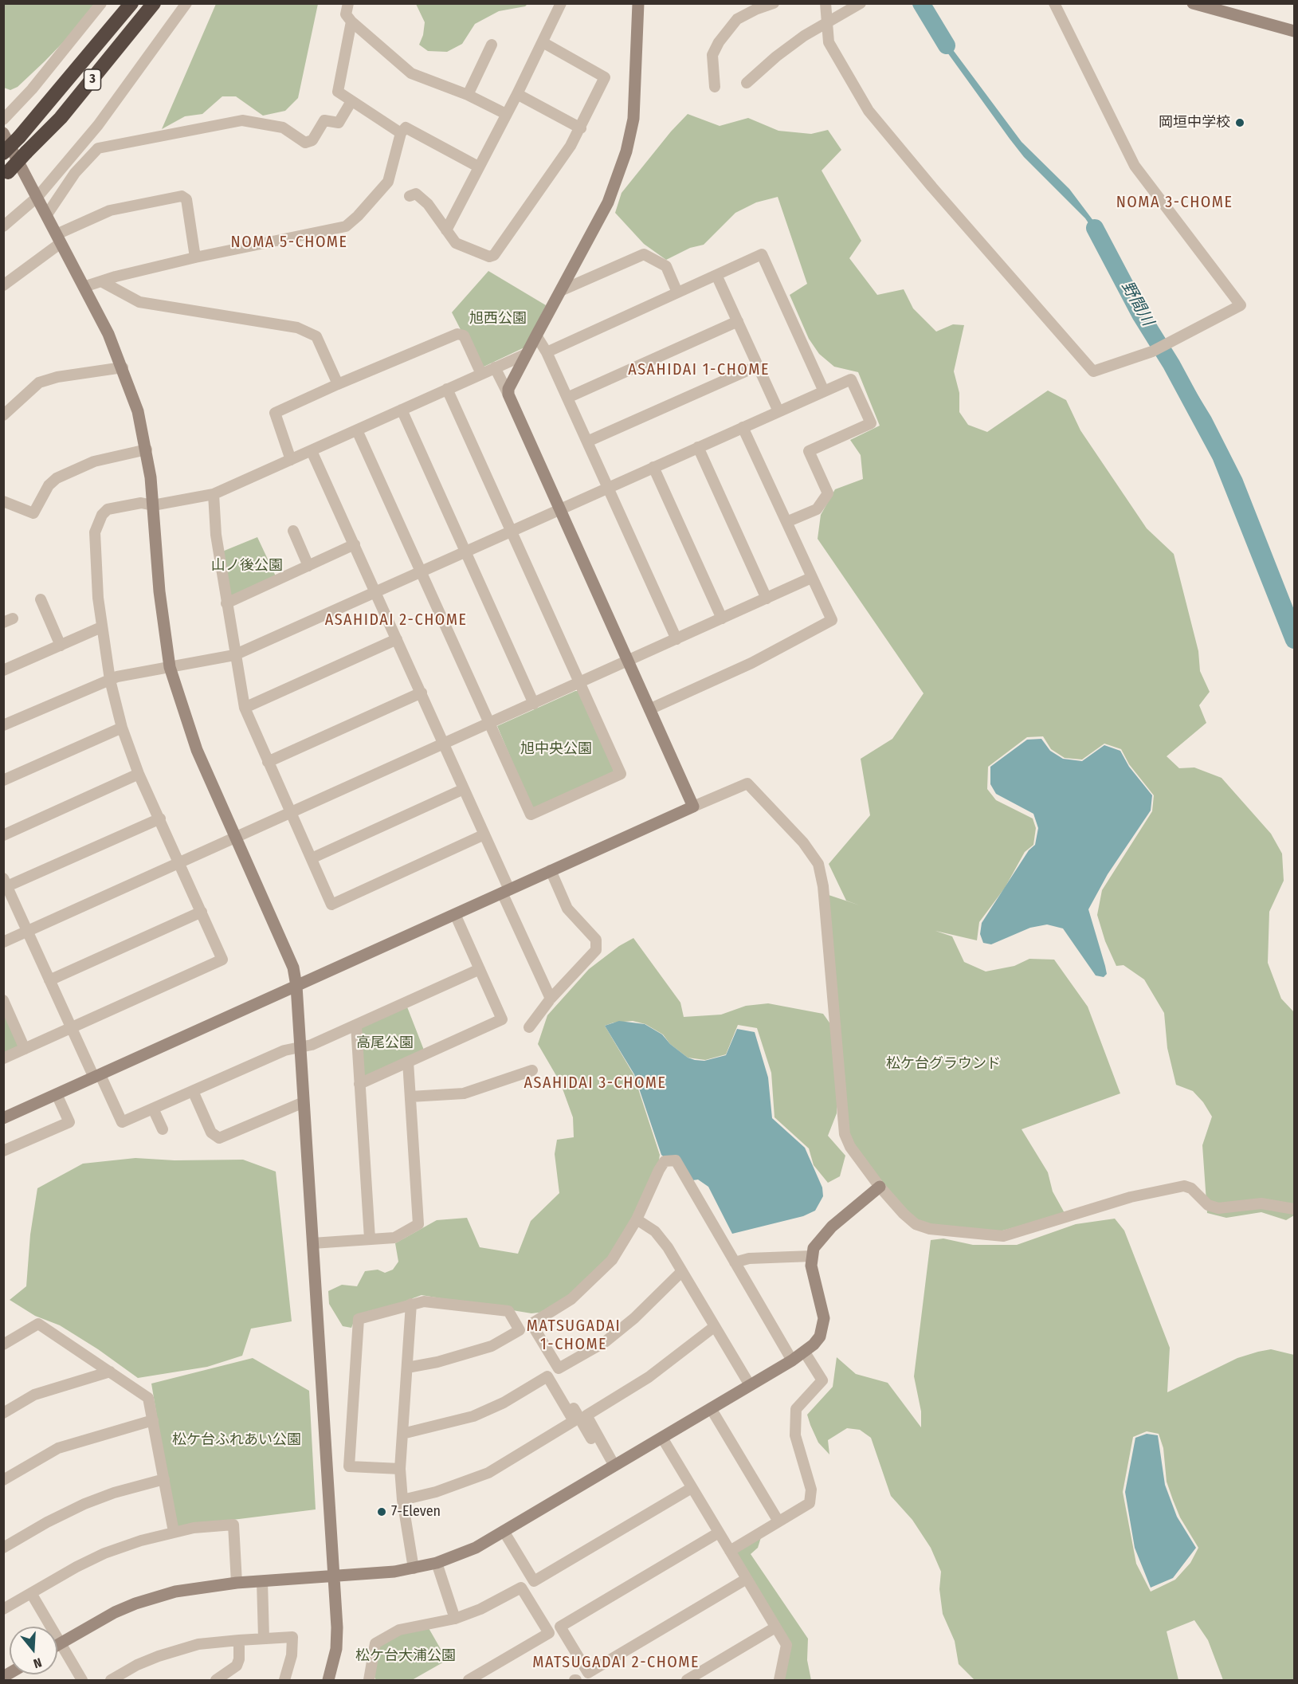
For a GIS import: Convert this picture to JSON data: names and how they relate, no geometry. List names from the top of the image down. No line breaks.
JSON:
{"streets":{"highway":["3"]},"districts":["NOMA 3-CHOME","NOMA 5-CHOME","ASAHIDAI 1-CHOME","ASAHIDAI 2-CHOME","ASAHIDAI 3-CHOME","MATSUGADAI 1-CHOME","MATSUGADAI 2-CHOME"],"water":["野間川"],"parks":["旭西公園","山ノ後公園","旭中央公園","高尾公園","松ケ台グラウンド","松ケ台ふれあい公園","松ケ台大浦公園"],"places":["岡垣中学校","7-Eleven"],"north":"bottom"}
